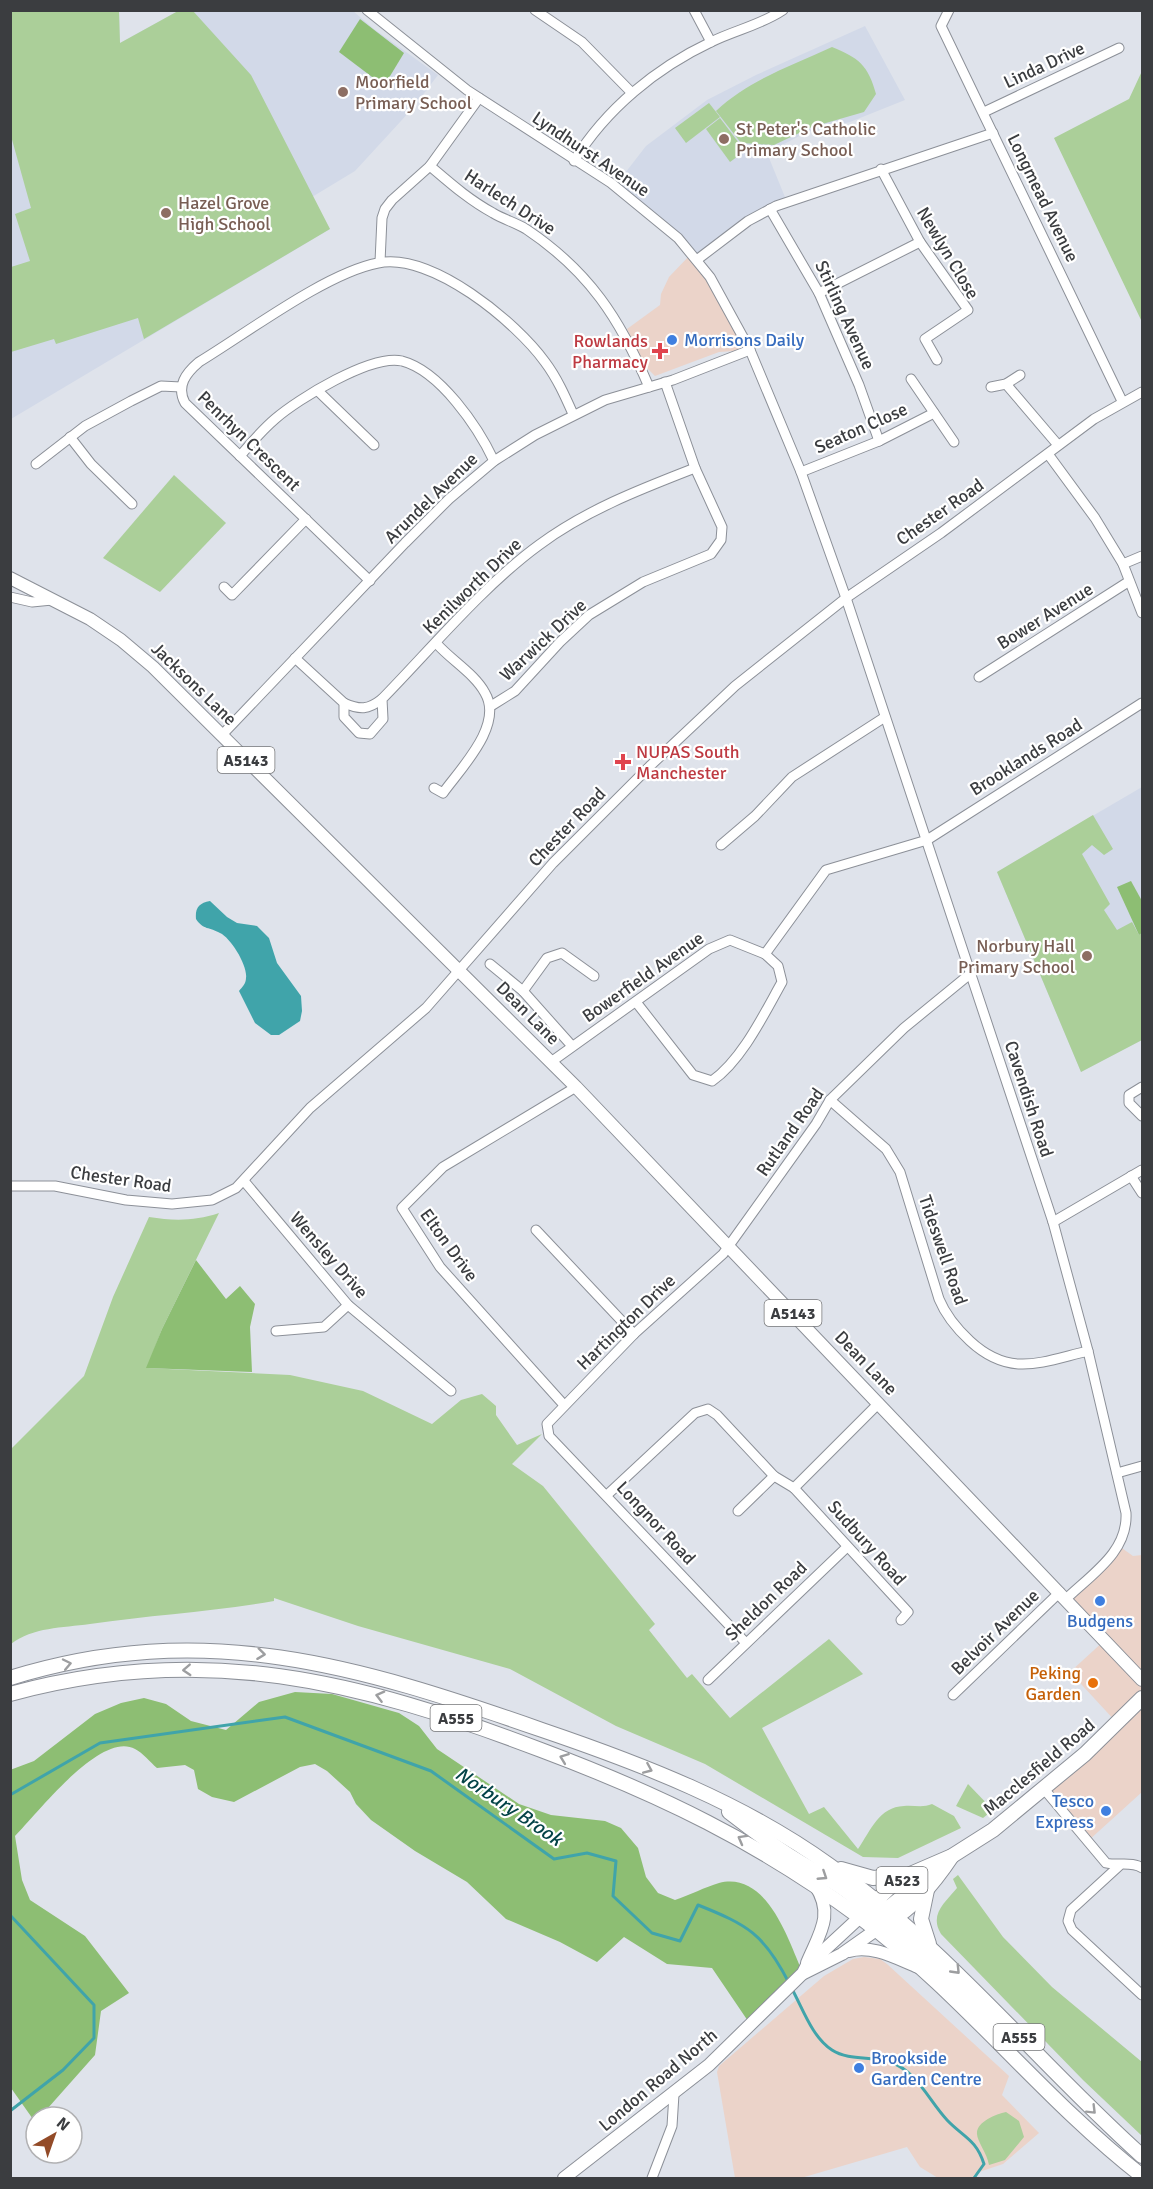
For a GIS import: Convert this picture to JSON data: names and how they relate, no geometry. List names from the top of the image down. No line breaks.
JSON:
{"streets":{"highway":["A555","Macclesfield Road","A523"],"main road":["Jacksons Lane","A5143","Dean Lane","London Road North"],"street":["Linda Drive","Lyndhurst Avenue","Longmead Avenue","Harlech Drive","Newlyn Close","Stirling Avenue","Seaton Close","Penrhyn Crescent","Arundel Avenue","Chester Road","Kenilworth Drive","Bower Avenue","Warwick Drive","Brooklands Road","Bowerfield Avenue","Cavendish Road","Rutland Road","Elton Drive","Tideswell Road","Wensley Drive","Hartington Drive","Longnor Road","Sudbury Road","Sheldon Road","Belvoir Avenue"]},"crossings":[["Linda Drive","Longmead Avenue"],["Lyndhurst Avenue","Seaton Close"],["Lyndhurst Avenue","Arundel Avenue"],["Lyndhurst Avenue","Chester Road"],["Lyndhurst Avenue","Cavendish Road"],["Longmead Avenue","Chester Road"],["Harlech Drive","Arundel Avenue"],["Stirling Avenue","Seaton Close"],["Penrhyn Crescent","Arundel Avenue"],["Arundel Avenue","Warwick Drive"],["Arundel Avenue","Jacksons Lane"],["Chester Road","Jacksons Lane"],["Chester Road","Dean Lane"],["Chester Road","Cavendish Road"],["Chester Road","Wensley Drive"],["Kenilworth Drive","Warwick Drive"],["Jacksons Lane","Dean Lane"],["Brooklands Road","Cavendish Road"],["Bowerfield Avenue","Dean Lane"],["Dean Lane","Cavendish Road"],["Dean Lane","Rutland Road"],["Dean Lane","Elton Drive"],["Dean Lane","Hartington Drive"],["Dean Lane","Belvoir Avenue"],["Cavendish Road","Rutland Road"],["Cavendish Road","Tideswell Road"],["Cavendish Road","Belvoir Avenue"],["Rutland Road","Tideswell Road"],["Rutland Road","Hartington Drive"],["Elton Drive","Hartington Drive"],["Hartington Drive","Longnor Road"],["Longnor Road","Sudbury Road"],["Longnor Road","Sheldon Road"],["Sudbury Road","Sheldon Road"],["A555","Macclesfield Road"],["Macclesfield Road","London Road North"]],"water":["Norbury Brook"],"places":{"other":["Moorfield Primary School","St Peter's Catholic Primary School","Hazel Grove High School","Morrisons Daily","Norbury Hall Primary School","Budgens","Peking Garden","Tesco Express","Brookside Garden Centre"],"health":["Rowlands Pharmacy","NUPAS South Manchester"]},"north":"top right"}
